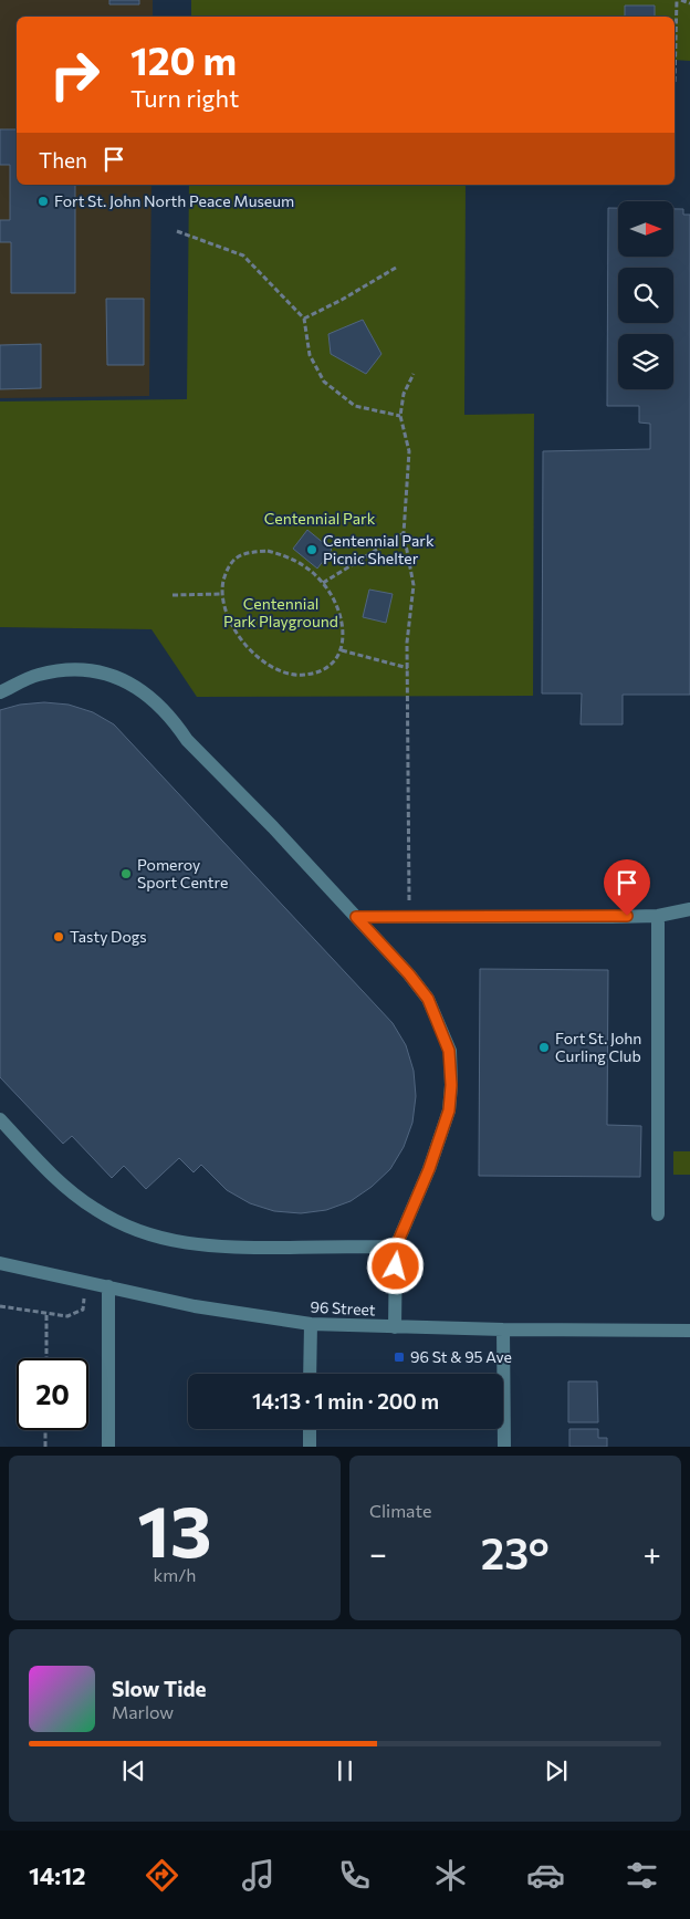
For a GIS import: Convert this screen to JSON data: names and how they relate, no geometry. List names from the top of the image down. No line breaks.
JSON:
{"streets":{"street":["96 Street"]},"parks":["Centennial Park","Centennial Park Playground"],"places":{"other":["Fort St. John North Peace Museum","Centennial Park Picnic Shelter","Pomeroy Sport Centre","Tasty Dogs","Fort St. John Curling Club"],"transit":["96 St & 95 Ave"]},"north":"right","page":{"turn":["120 m","Turn right"],"then":"Then","limit":"20","trip":"14:13 · 1 min · 200 m","tile":[["13","km/h"],"Climate"],"heat":["−","23°","+"],"song":["Slow Tide","Marlow"],"tabs":"14:12"}}
